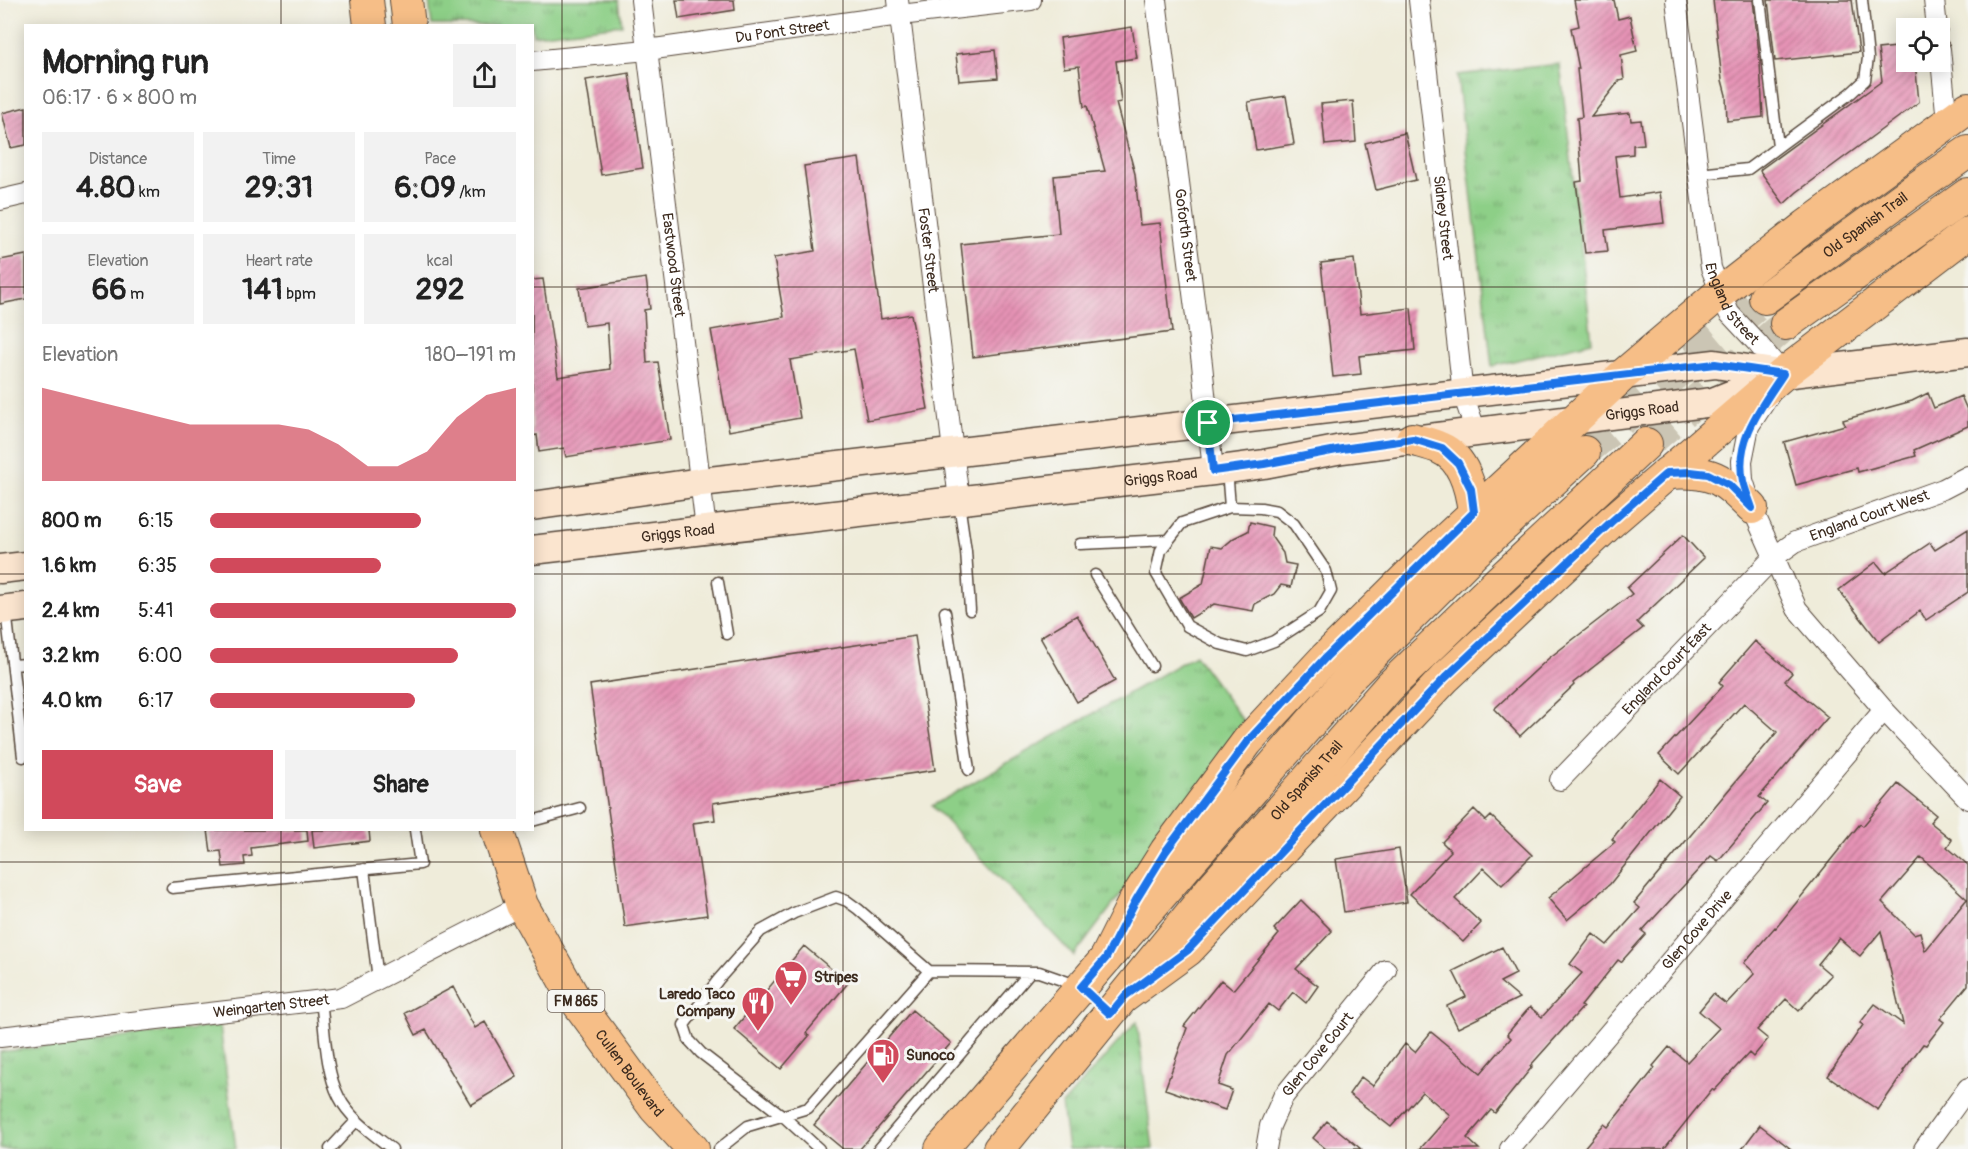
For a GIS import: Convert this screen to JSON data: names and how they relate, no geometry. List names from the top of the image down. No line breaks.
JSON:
{"streets":{"main road":["Old Spanish Trail","Griggs Road","FM 865","Cullen Boulevard"],"street":["Du Pont Street","Sidney Street","Goforth Street","Foster Street","Eastwood Street","England Street","England Court West","England Court East","Glen Cove Drive","Weingarten Street","Glen Cove Court"]},"crossings":[["Du Pont Street","Foster Street"],["Du Pont Street","Eastwood Street"],["Sidney Street","Griggs Road"],["Goforth Street","Griggs Road"],["Foster Street","Griggs Road"],["Eastwood Street","Griggs Road"],["England Street","Griggs Road"],["England Court West","England Court East"],["Weingarten Street","Cullen Boulevard"]],"places":{"supermarket":["Stripes"],"restaurant":["Laredo Taco Company"],"fuel station":["Sunoco"]},"page":{"heading":["Morning run","06:17 · 6 × 800 m"],"stats":[["Distance","4.80 km"],["Time","29:31"],["Pace","6:09 /km"],["Elevation","66 m"],["Heart rate","141 bpm"],["kcal","292"]],"chart":["Elevation","180–191 m"],"list":[{"name":"800 m","note":"6:15"},{"name":"1.6 km","note":"6:35"},{"name":"2.4 km","note":"5:41"},{"name":"3.2 km","note":"6:00"},{"name":"4.0 km","note":"6:17"}],"buttons":["Save","Share"]}}
